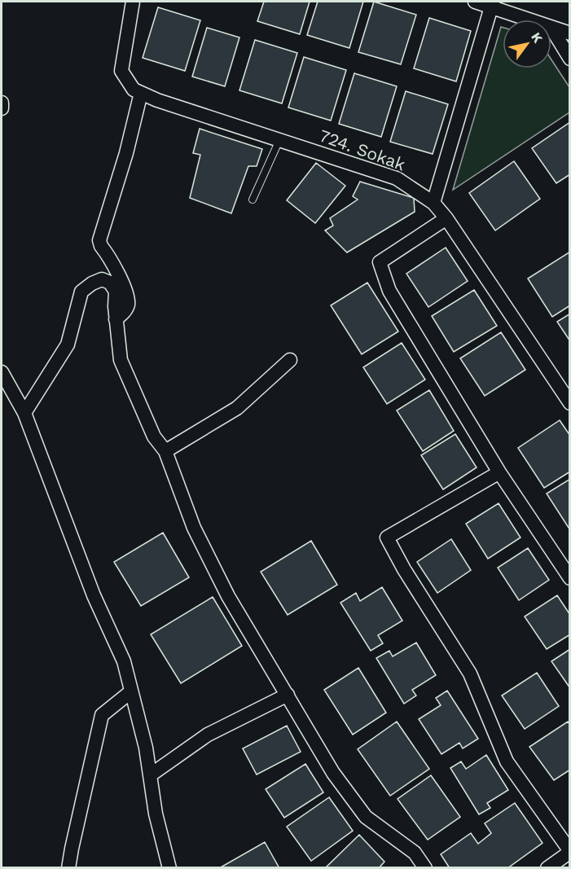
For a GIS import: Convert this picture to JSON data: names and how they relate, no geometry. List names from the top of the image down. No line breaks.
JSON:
{"streets":{"street":["724. Sokak"]},"north":"top right"}
